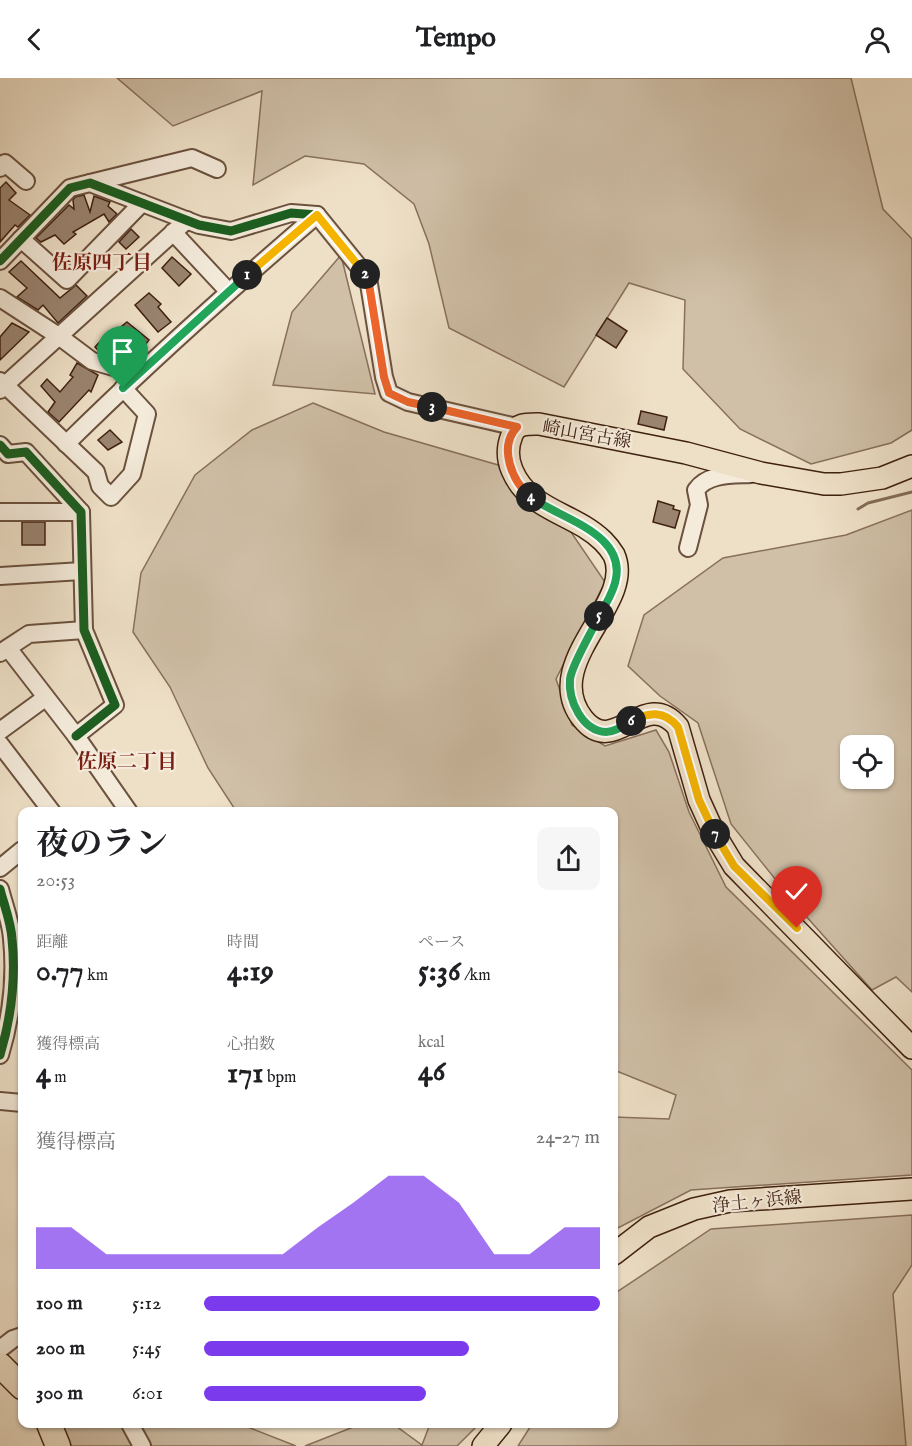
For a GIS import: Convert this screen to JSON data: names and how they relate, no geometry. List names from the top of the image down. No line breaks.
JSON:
{"streets":{"main road":["崎山宮古線","浄土ヶ浜線"]},"districts":["佐原四丁目","佐原二丁目"],"page":{"header":"Tempo","pins":["2","1","3","4","5","6","7"],"heading":["夜のラン","20:53"],"stats":[["距離","0.77 km"],["時間","4:19"],["ペース","5:36 /km"],["獲得標高","4 m"],["心拍数","171 bpm"],["kcal","46"]],"chart":["獲得標高","24–27 m"],"list":[{"name":"100 m","note":"5:12"},{"name":"200 m","note":"5:45"},{"name":"300 m","note":"6:01"}]}}
